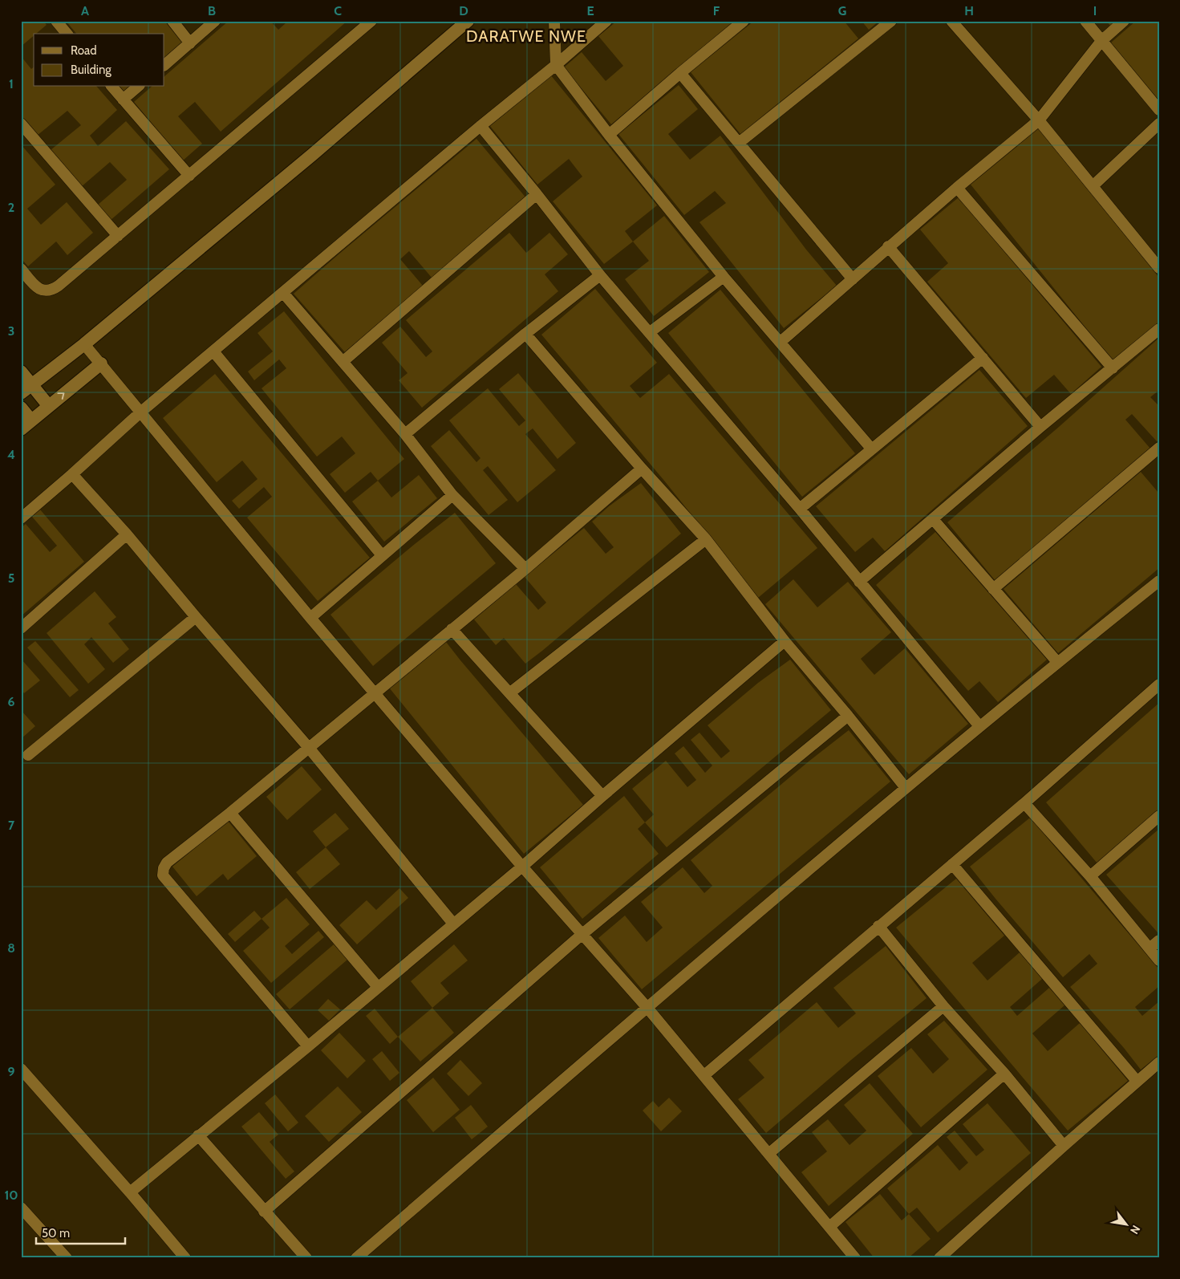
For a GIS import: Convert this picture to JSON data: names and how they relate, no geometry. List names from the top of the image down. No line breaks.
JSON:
{"districts":["DARATWE NWE"],"legend":["Road","Building"],"scale_bar":"50 m","north":"bottom right","grid":{"columns":["A","B","C","D","E","F","G","H","I"],"rows":["1","2","3","4","5","6","7","8","9","10"]}}
